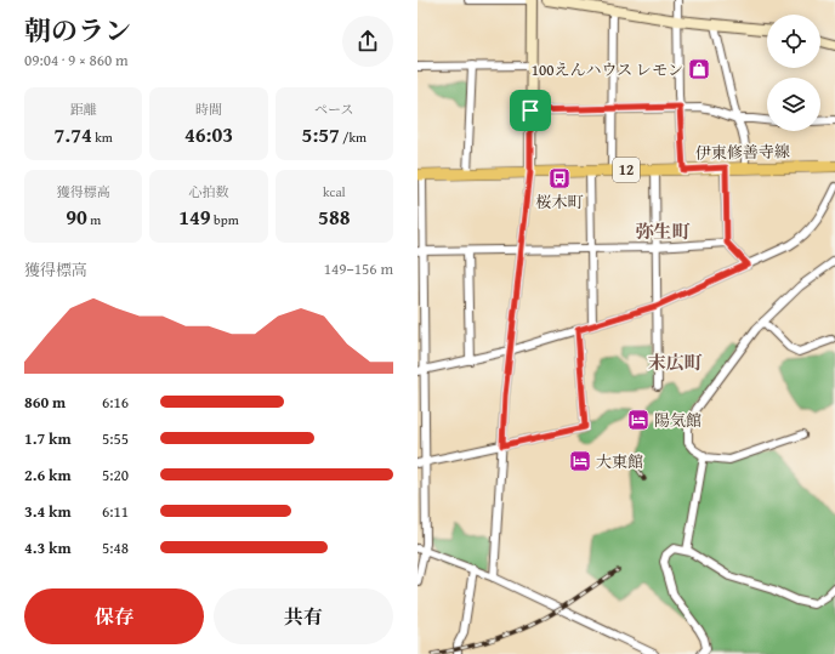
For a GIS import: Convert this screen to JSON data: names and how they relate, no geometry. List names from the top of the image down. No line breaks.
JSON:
{"streets":{"main road":["伊東修善寺線","12"]},"districts":["弥生町","末広町"],"places":{"shop":["100えんハウス レモン"],"bus stop":["桜木町"],"hotel":["陽気館","大東館"]},"page":{"heading":["朝のラン","09:04 · 9 × 860 m"],"stats":[["距離","7.74 km"],["時間","46:03"],["ペース","5:57 /km"],["獲得標高","90 m"],["心拍数","149 bpm"],["kcal","588"]],"chart":["獲得標高","149–156 m"],"list":[{"name":"860 m","note":"6:16"},{"name":"1.7 km","note":"5:55"},{"name":"2.6 km","note":"5:20"},{"name":"3.4 km","note":"6:11"},{"name":"4.3 km","note":"5:48"}],"buttons":["保存","共有"]}}
